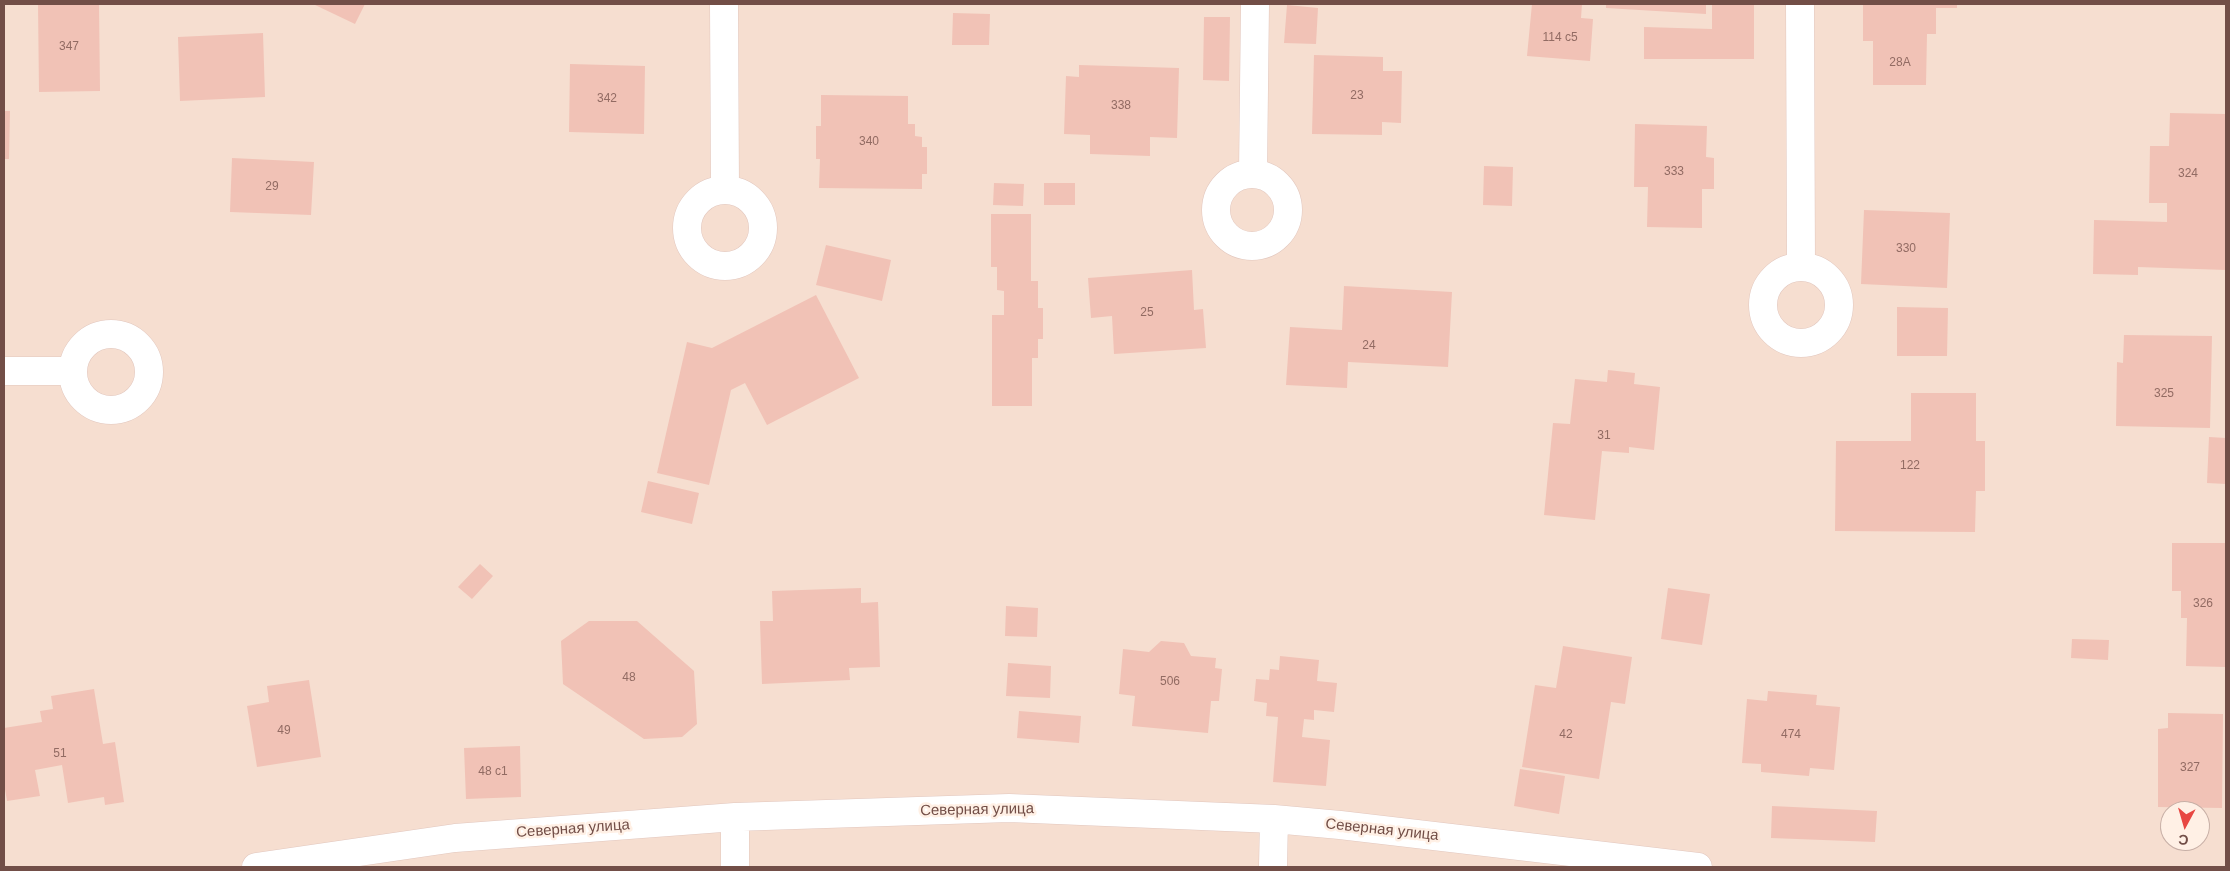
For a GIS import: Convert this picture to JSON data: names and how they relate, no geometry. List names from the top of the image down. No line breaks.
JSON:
{"streets":{"street":["Северная улица"]},"house_numbers":["114 с5","347","28А","23","342","338","340","333","324","29","330","25","24","325","31","122","326","48","506","49","42","474","51","327","48 с1"],"north":"bottom"}
